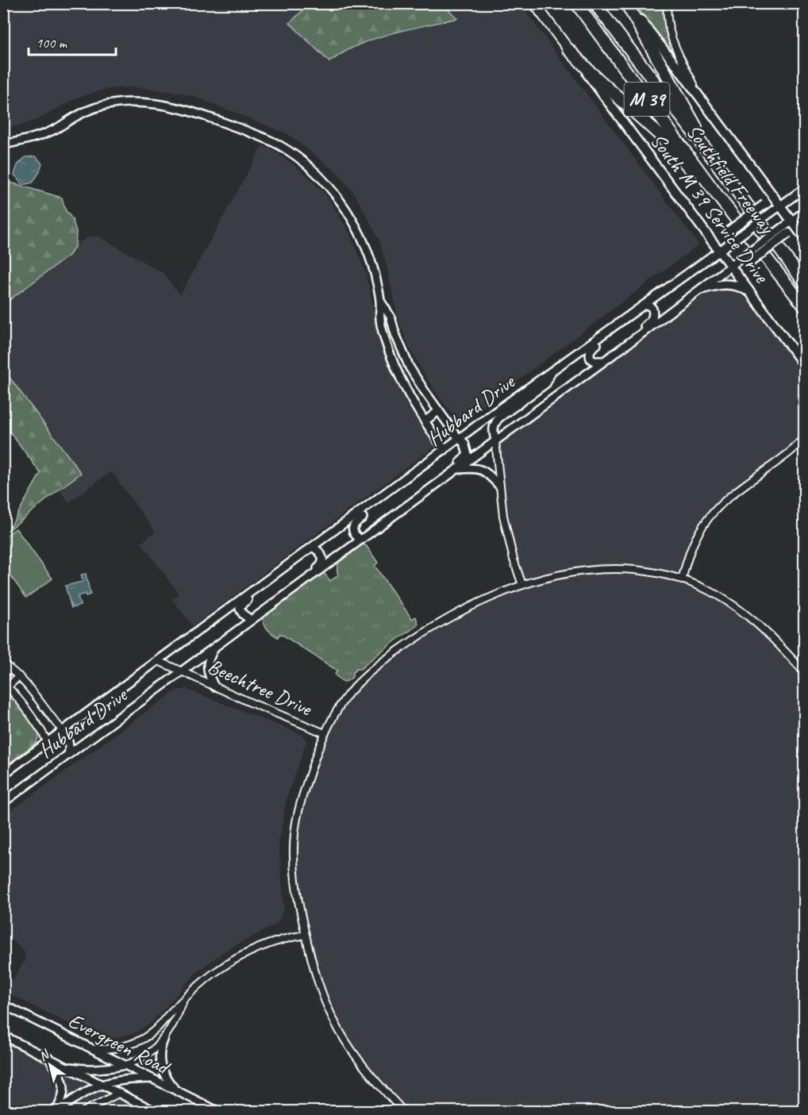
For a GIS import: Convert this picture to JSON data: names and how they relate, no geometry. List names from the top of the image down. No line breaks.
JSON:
{"streets":{"highway":["M 39","Southfield Freeway"],"main road":["South M 39 Service Drive"],"street":["Hubbard Drive","Beechtree Drive","Evergreen Road"]},"crossings":[["South M 39 Service Drive","Hubbard Drive"],["Hubbard Drive","Beechtree Drive"]],"scale_bar":"100 m","north":"top left"}
